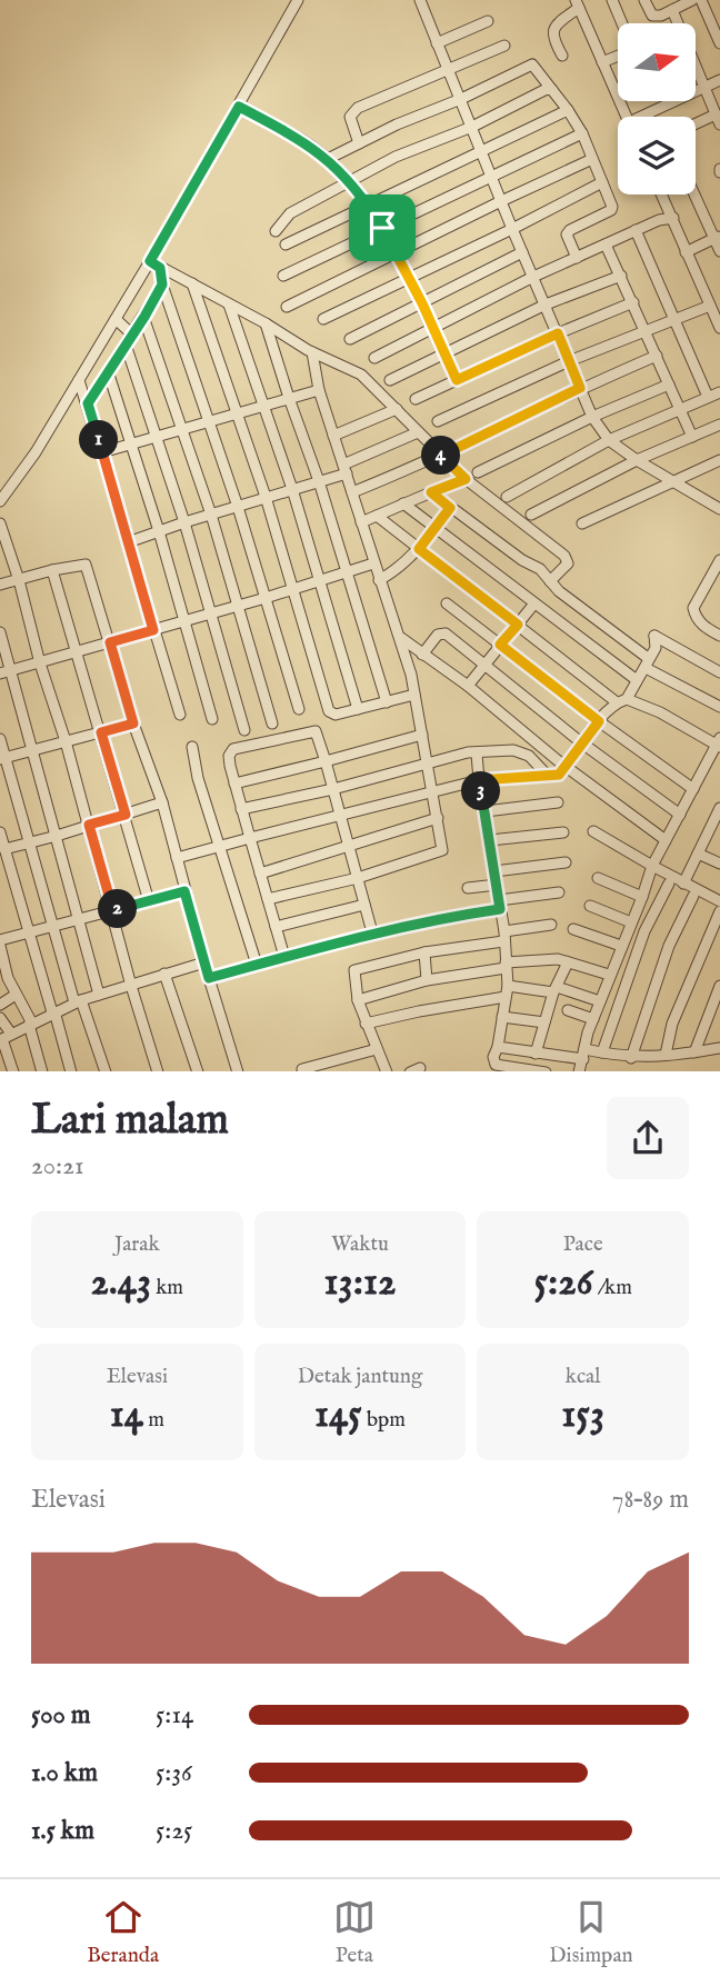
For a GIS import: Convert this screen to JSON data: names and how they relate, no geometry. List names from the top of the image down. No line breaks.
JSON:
{"north":"right","page":{"pins":["1","4","3","2"],"heading":["Lari malam","20:21"],"stats":[["Jarak","2.43 km"],["Waktu","13:12"],["Pace","5:26 /km"],["Elevasi","14 m"],["Detak jantung","145 bpm"],["kcal","153"]],"chart":["Elevasi","78–89 m"],"list":[{"name":"500 m","note":"5:14"},{"name":"1.0 km","note":"5:36"},{"name":"1.5 km","note":"5:25"}],"tabs":["Beranda","Peta","Disimpan"]}}
